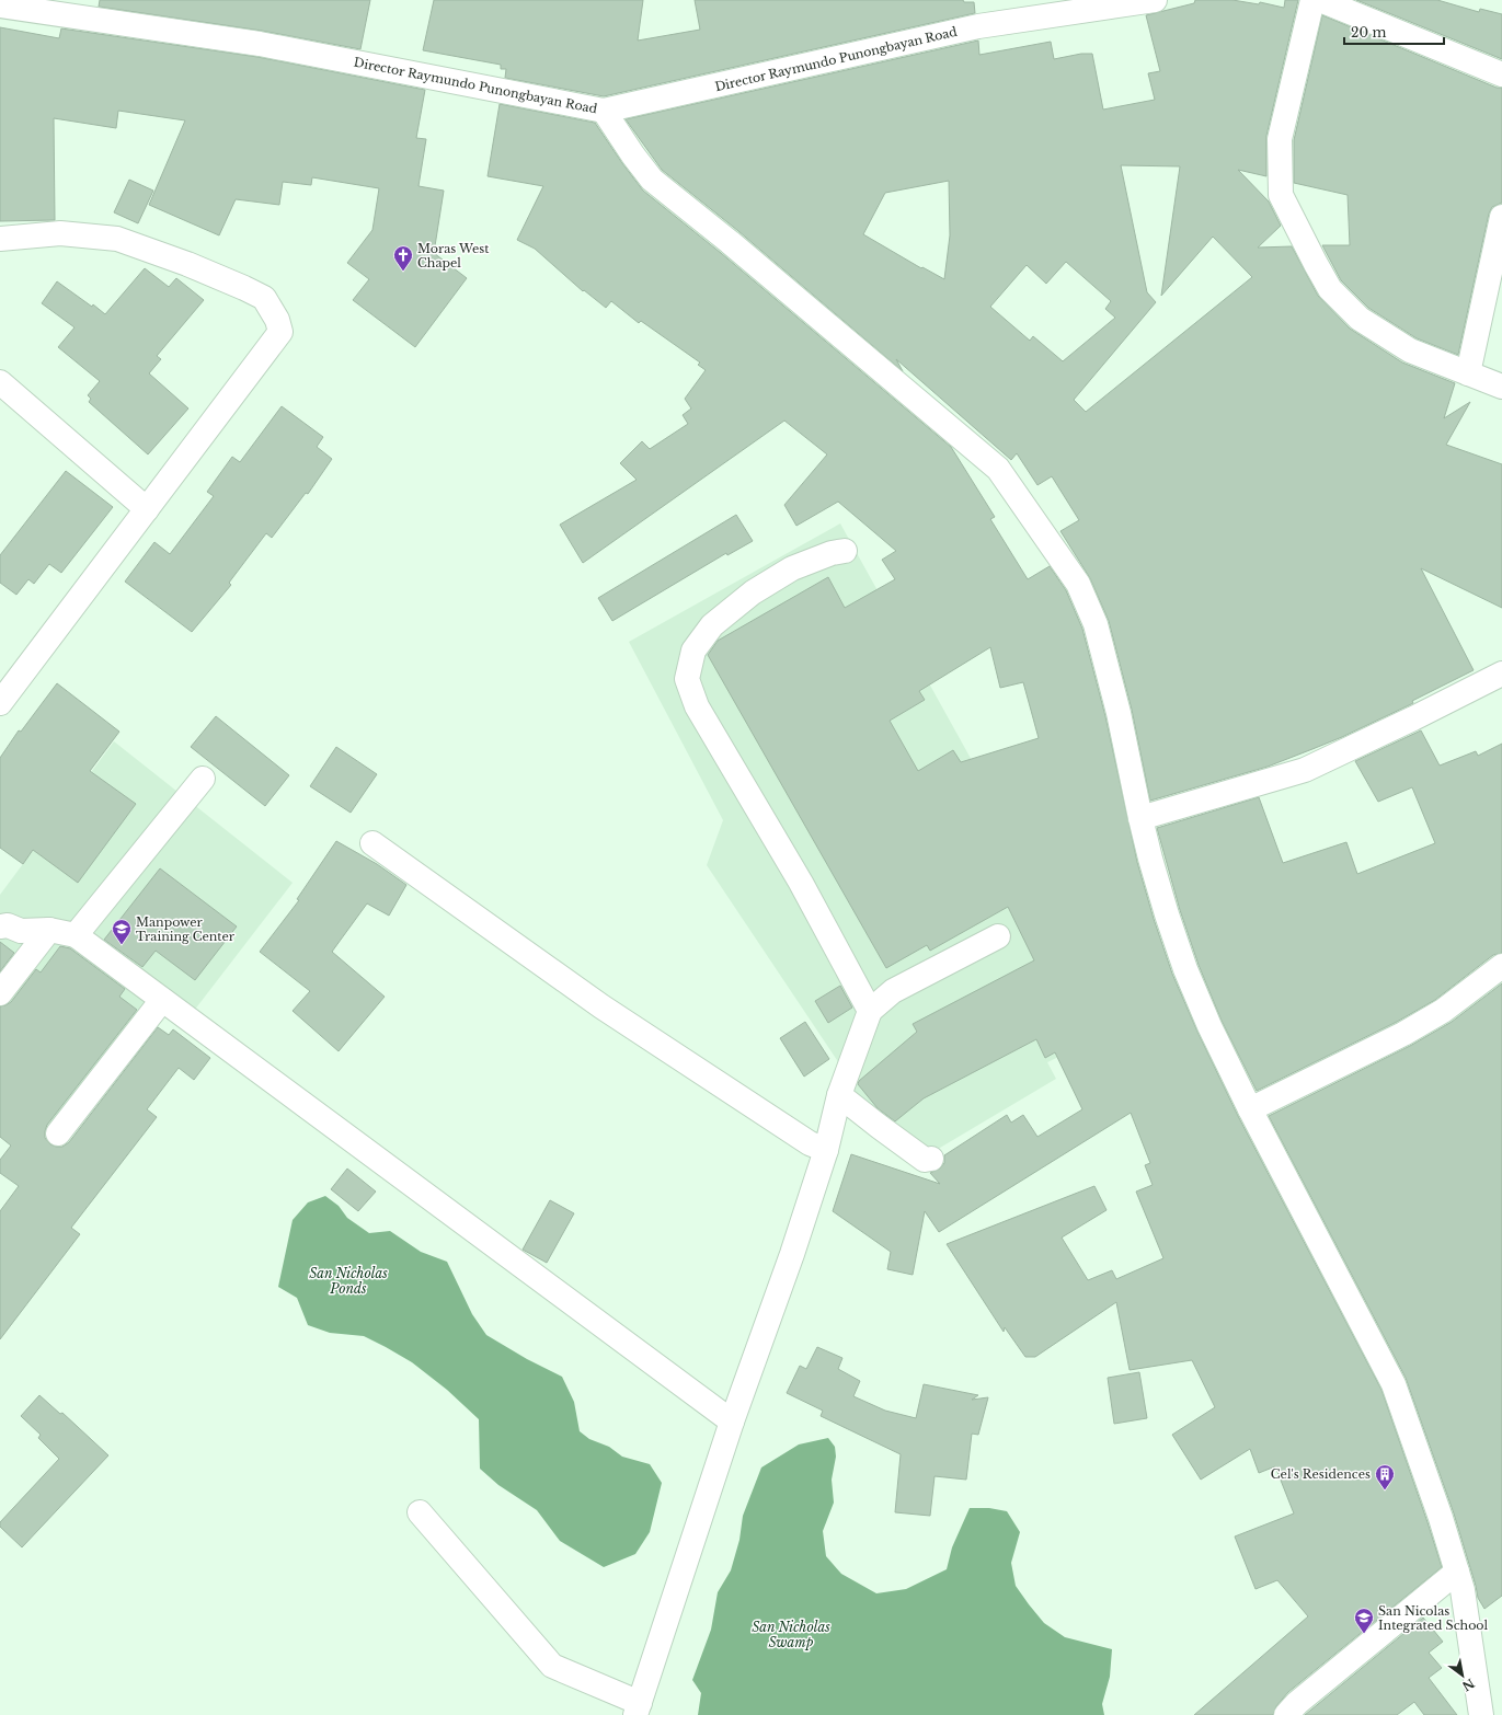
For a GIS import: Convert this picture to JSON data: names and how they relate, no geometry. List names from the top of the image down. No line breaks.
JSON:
{"streets":{"street":["Director Raymundo Punongbayan Road"]},"water":["San Nicholas Ponds","San Nicholas Swamp"],"places":{"church":["Moras West Chapel"],"school or university":["Manpower Training Center","San Nicolas Integrated School"],"building":["Cel's Residences"]},"scale_bar":"20 m","north":"bottom right"}
